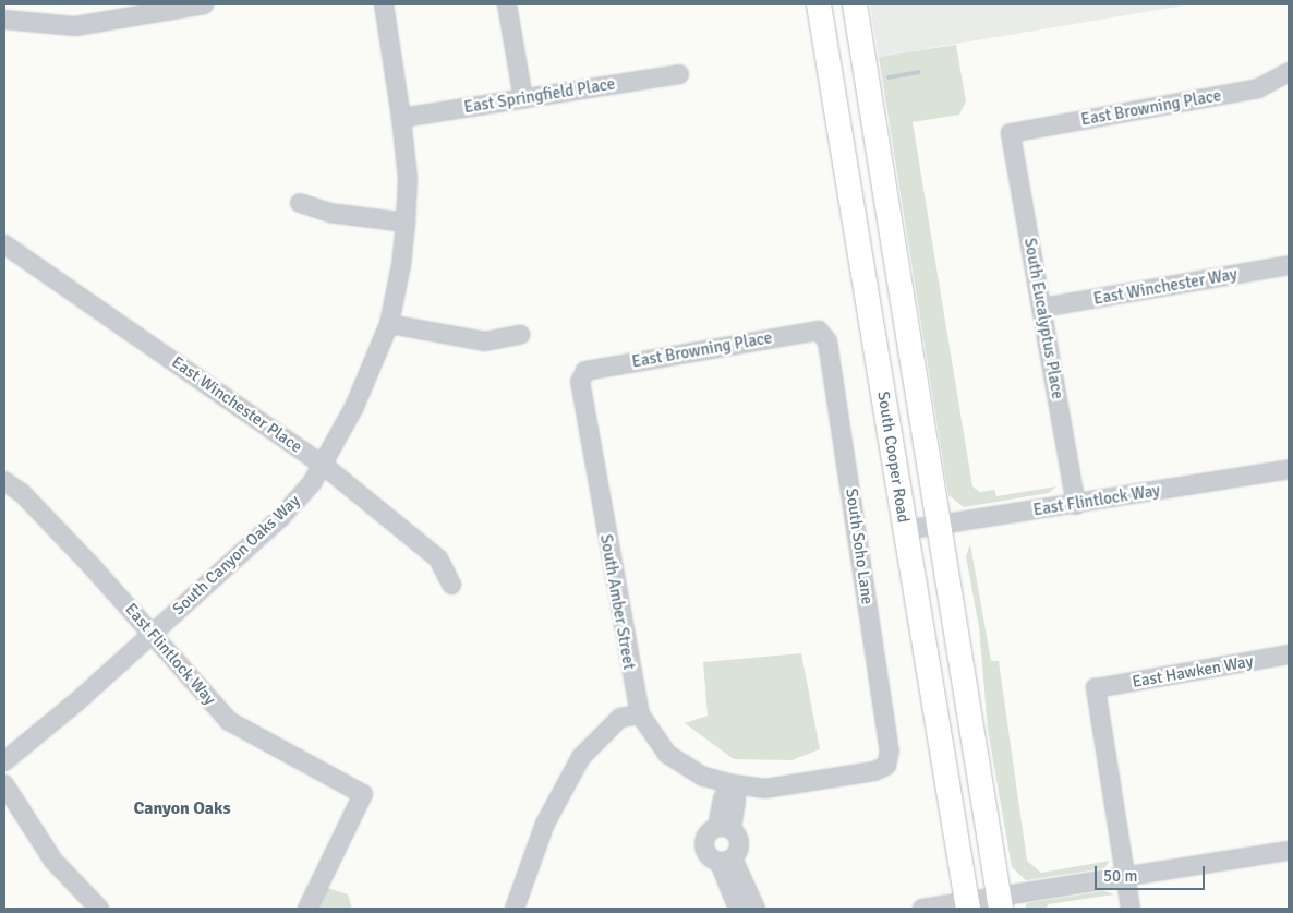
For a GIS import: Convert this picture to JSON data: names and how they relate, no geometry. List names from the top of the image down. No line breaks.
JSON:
{"streets":{"main road":["South Cooper Road"],"street":["East Springfield Place","East Browning Place","East Winchester Way","South Eucalyptus Place","East Winchester Place","East Flintlock Way","South Soho Lane","South Canyon Oaks Way","South Amber Street","East Hawken Way"]},"crossings":[["East Springfield Place","South Canyon Oaks Way"],["East Browning Place","South Eucalyptus Place"],["East Browning Place","South Soho Lane"],["East Browning Place","South Amber Street"],["East Winchester Way","South Eucalyptus Place"],["South Eucalyptus Place","East Flintlock Way"],["East Winchester Place","South Canyon Oaks Way"],["South Cooper Road","East Flintlock Way"],["East Flintlock Way","South Canyon Oaks Way"],["South Soho Lane","South Amber Street"]],"districts":["Canyon Oaks"],"scale_bar":"50 m"}
